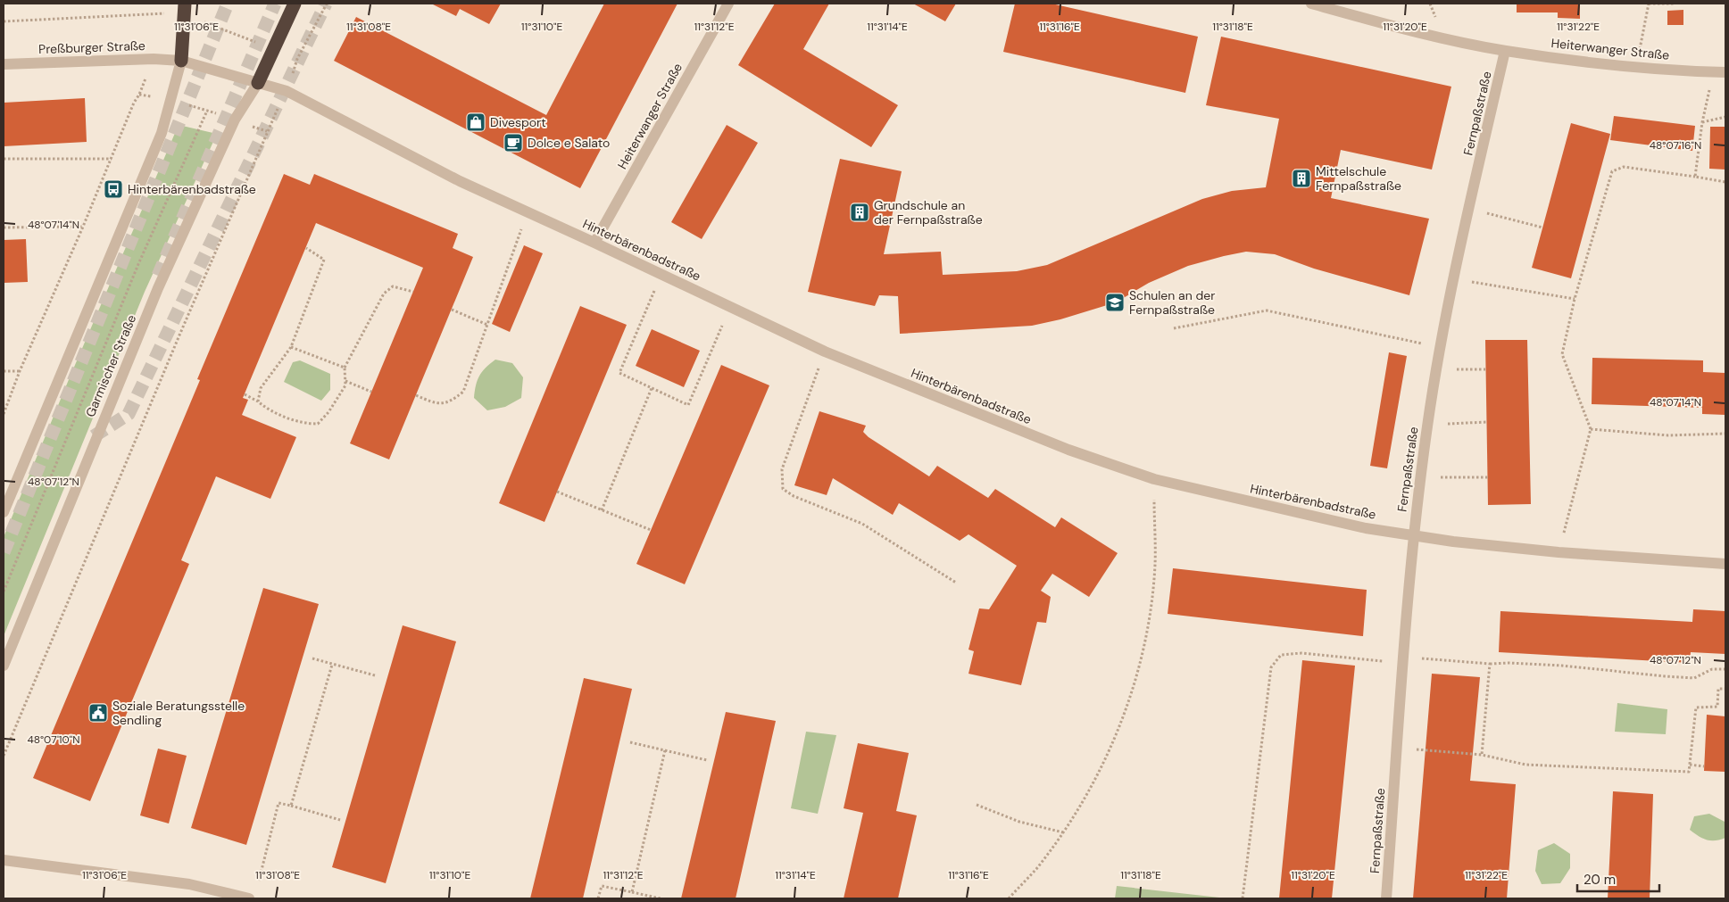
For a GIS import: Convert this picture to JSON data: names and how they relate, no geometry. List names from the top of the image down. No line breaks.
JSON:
{"streets":{"street":["Preßburger Straße","Heiterwanger Straße","Fernpaßstraße","Hinterbärenbadstraße","Garmischer Straße"]},"crossings":[["Preßburger Straße","Hinterbärenbadstraße"],["Preßburger Straße","Garmischer Straße"],["Heiterwanger Straße","Fernpaßstraße"],["Heiterwanger Straße","Hinterbärenbadstraße"],["Fernpaßstraße","Hinterbärenbadstraße"],["Hinterbärenbadstraße","Garmischer Straße"]],"places":{"shop":["Divesport"],"cafe":["Dolce e Salato"],"building":["Mittelschule Fernpaßstraße","Grundschule an der Fernpaßstraße"],"bus stop":["Hinterbärenbadstraße"],"school or university":["Schulen an der Fernpaßstraße"],"public building":["Soziale Beratungsstelle Sendling"]},"scale_bar":"20 m","coordinates":["11°31'06\"E","11°31'08\"E","11°31'10\"E","11°31'12\"E","11°31'14\"E","11°31'16\"E","11°31'18\"E","11°31'20\"E","11°31'22\"E","48°07'16\"N","48°07'14\"N","48°07'12\"N","48°07'10\"N"]}
